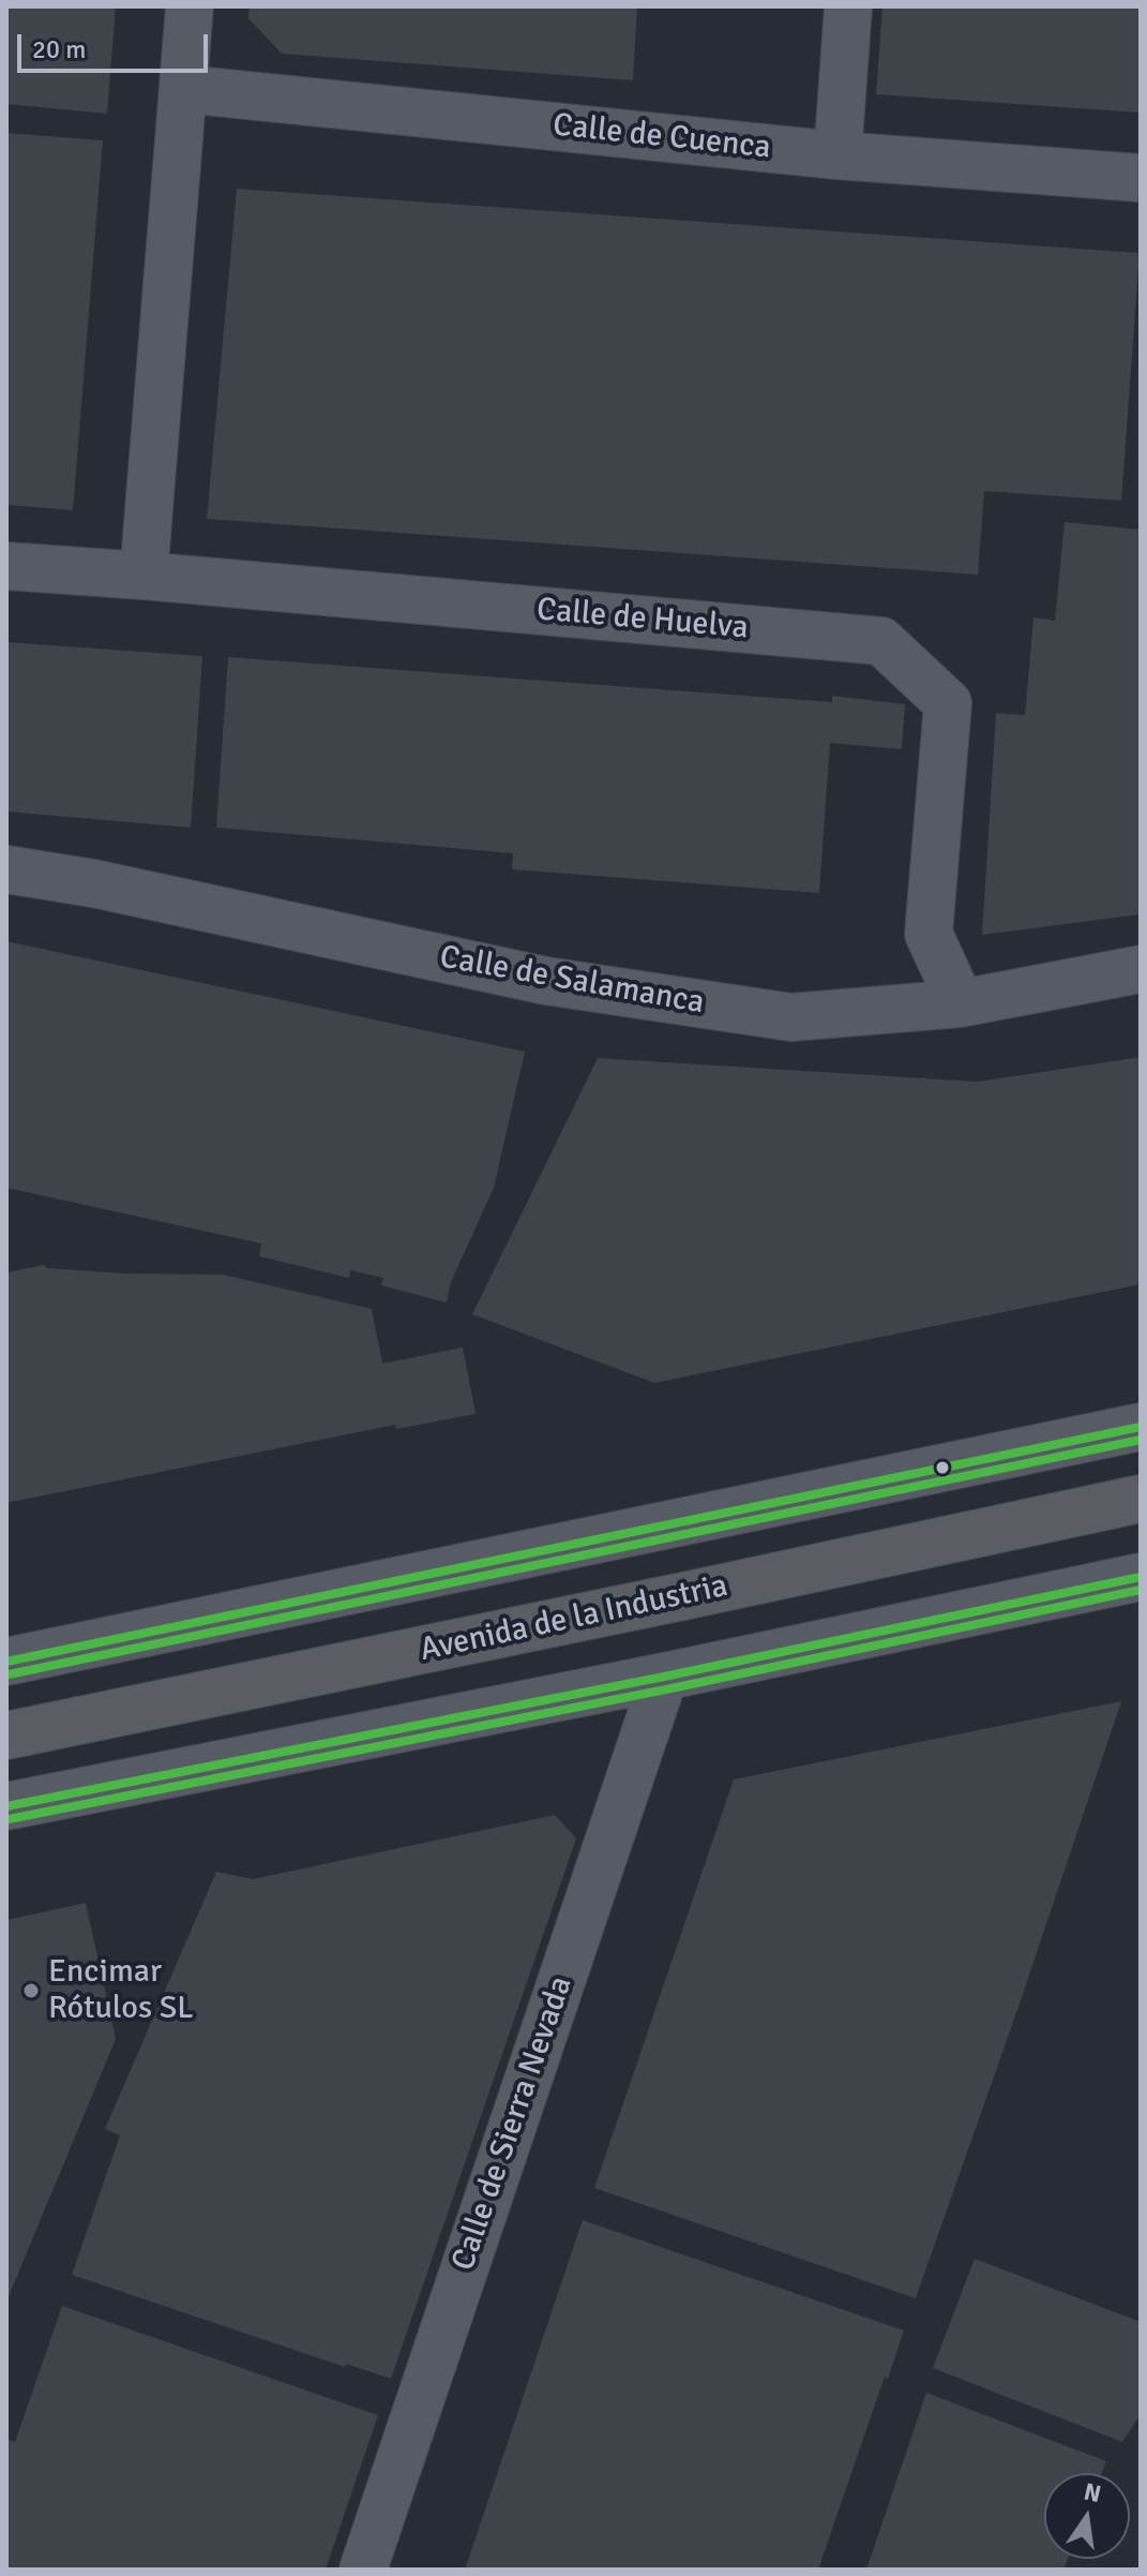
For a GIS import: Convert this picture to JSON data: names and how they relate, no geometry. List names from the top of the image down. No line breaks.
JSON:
{"streets":{"main road":["Avenida de la Industria"],"street":["Calle de Cuenca","Calle de Huelva","Calle de Salamanca","Calle de Sierra Nevada"]},"crossings":[["Calle de Huelva","Calle de Salamanca"]],"places":["Encimar Rótulos SL"],"scale_bar":"20 m","north":"top"}
